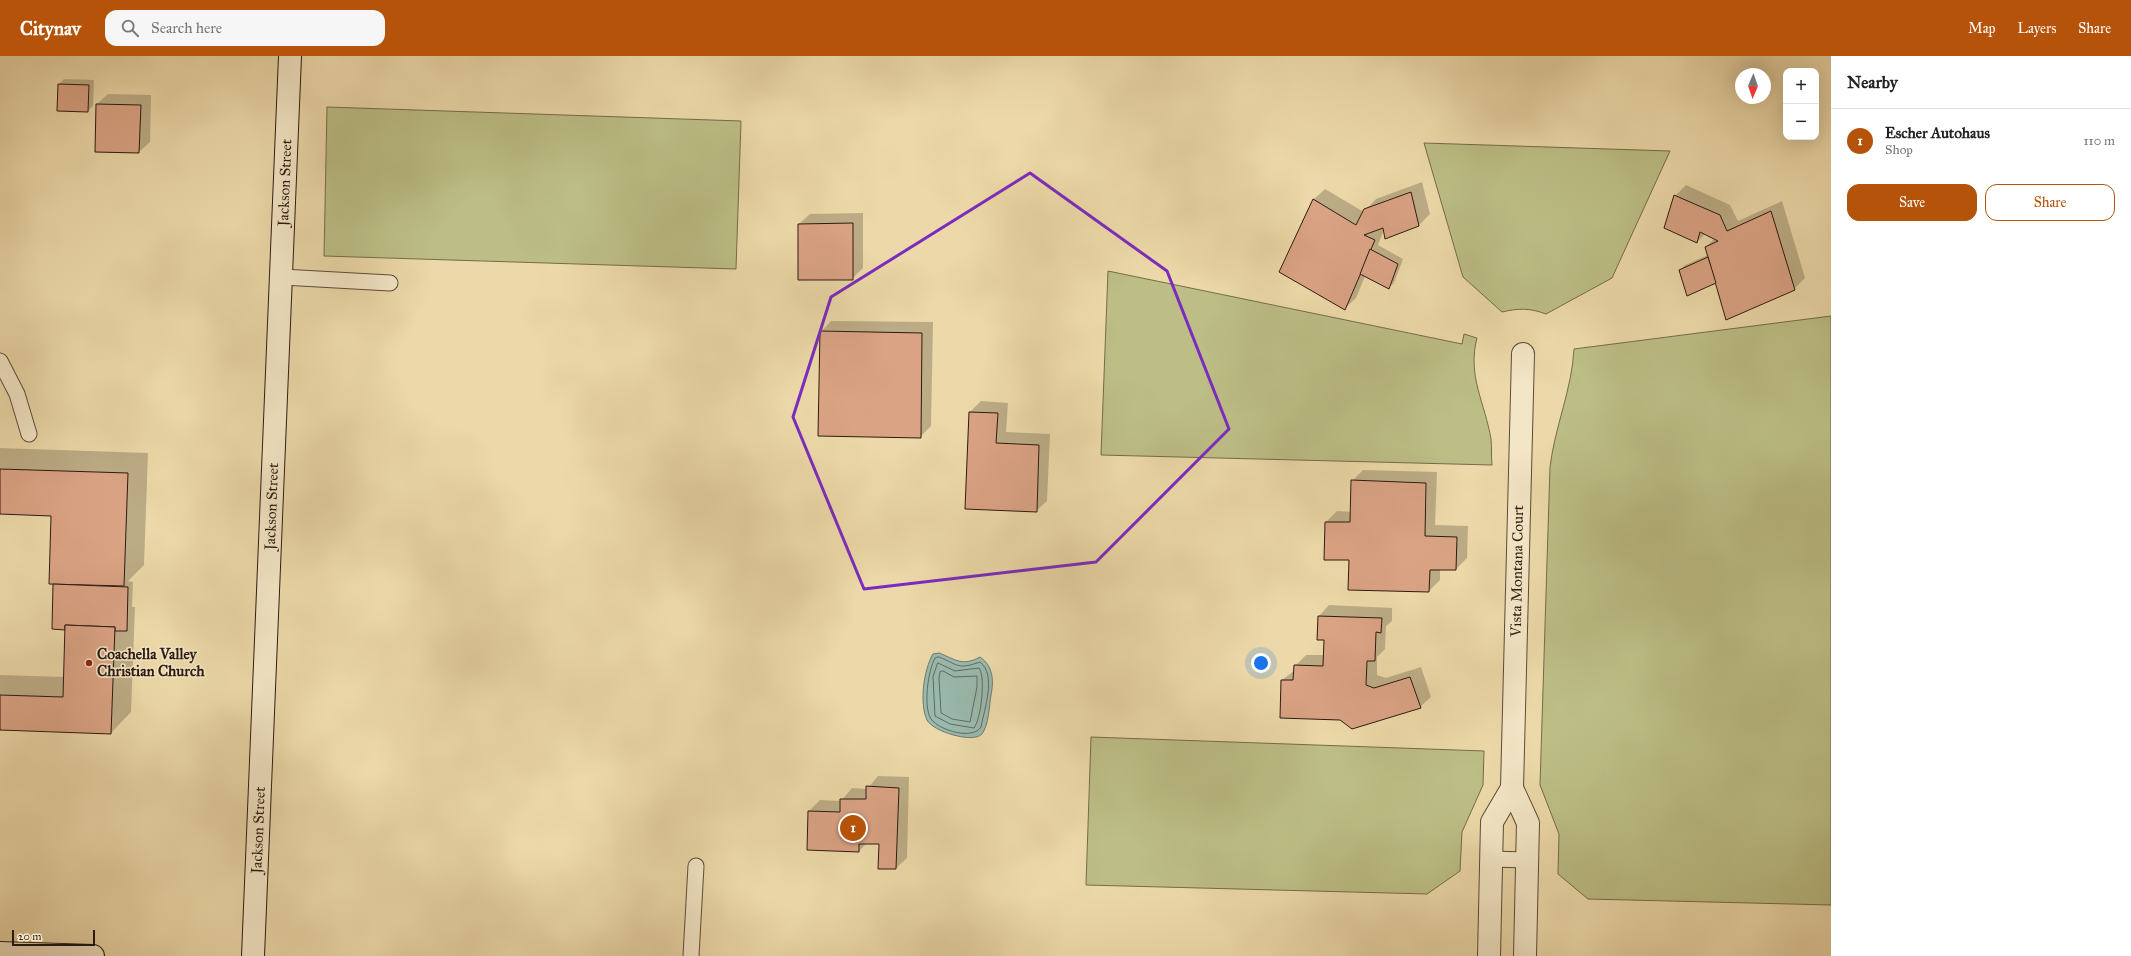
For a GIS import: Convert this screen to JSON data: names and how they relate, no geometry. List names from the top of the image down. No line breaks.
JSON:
{"streets":{"main road":["Jackson Street","Vista Montana Court"]},"places":["Coachella Valley Christian Church"],"scale_bar":"20 m","north":"bottom","page":{"header":"Citynav","search":"Search here","nav":["Map","Layers","Share"],"heading":"Nearby","map_buttons":["+","−"],"list":[{"mark":"1","name":"Escher Autohaus","note":"Shop","value":"110 m"}],"buttons":["Save","Share"],"pins":"1","scale":"20 m"}}
